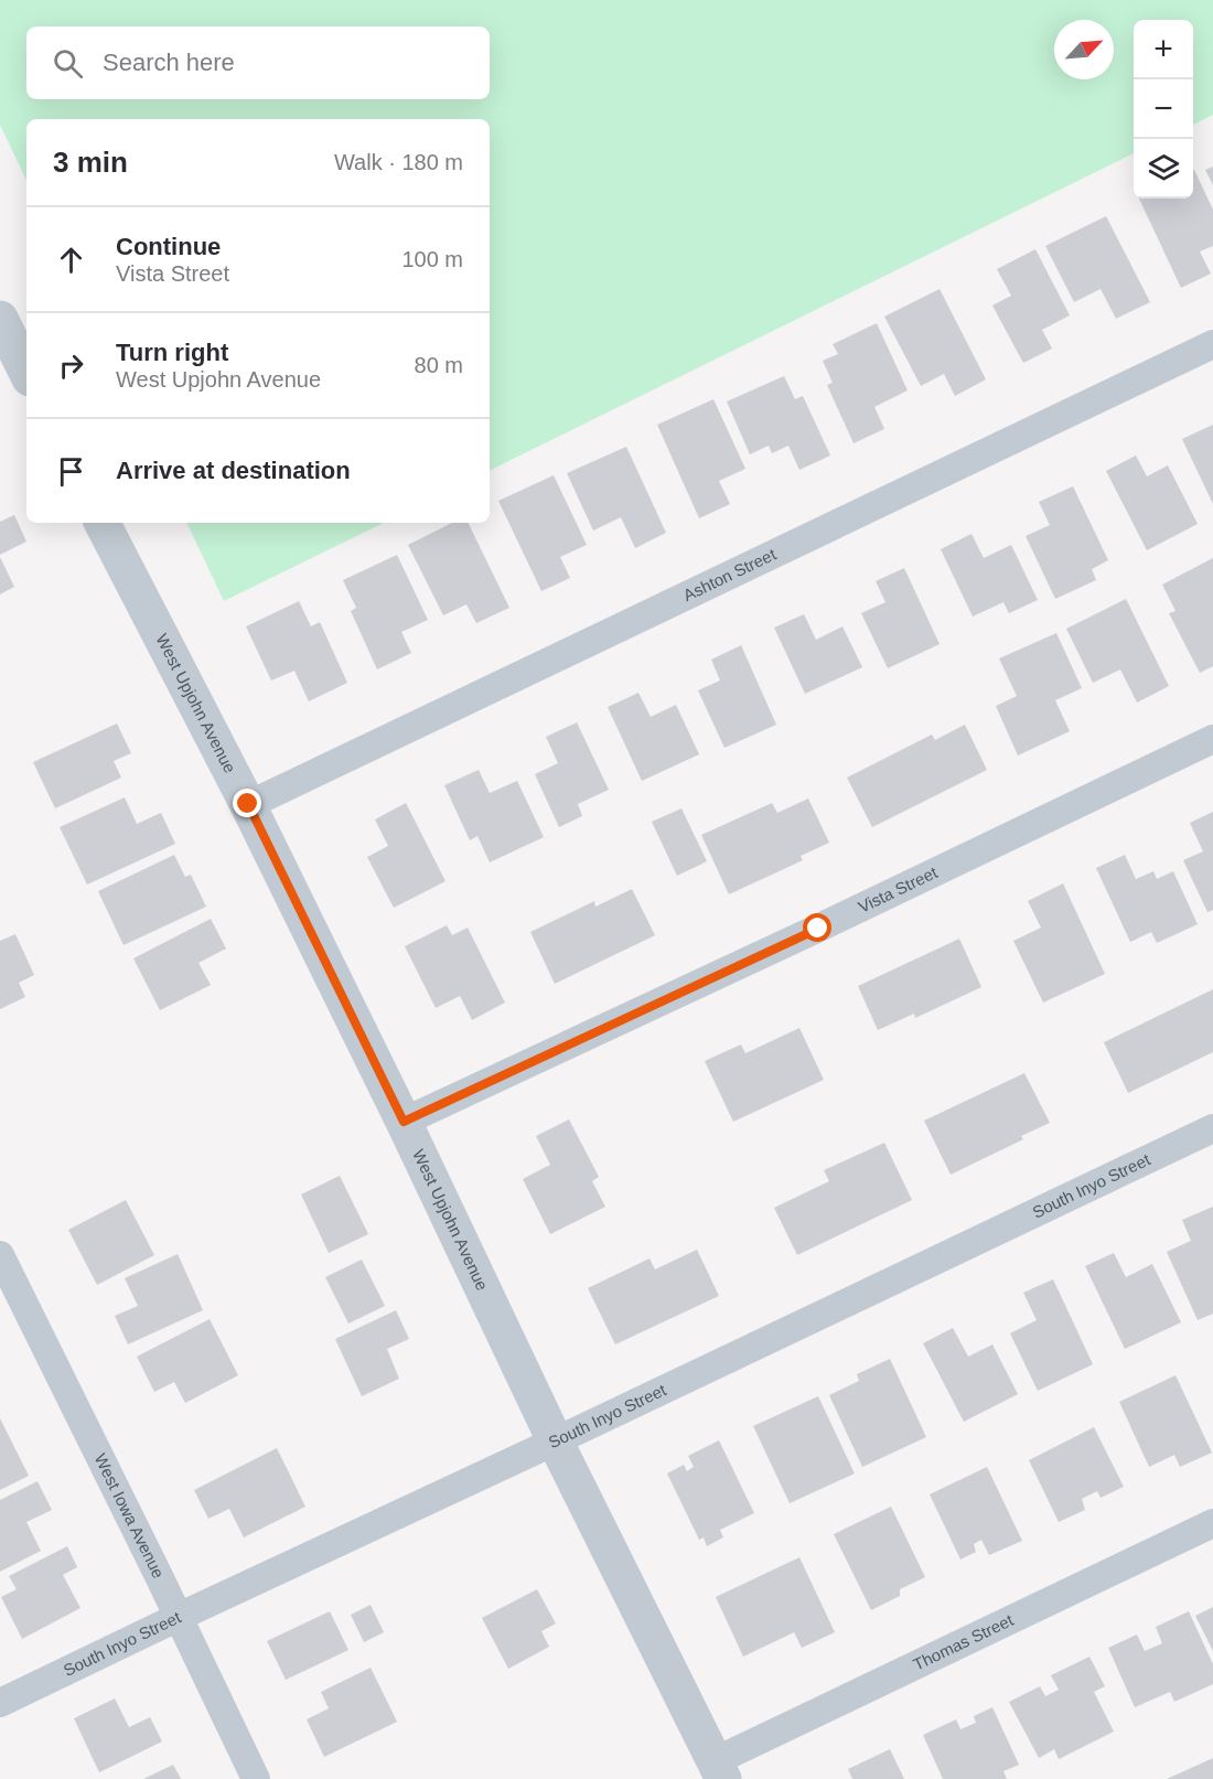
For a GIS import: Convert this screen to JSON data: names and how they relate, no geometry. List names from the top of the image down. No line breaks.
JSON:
{"streets":{"street":["Ashton Street","West Upjohn Avenue","Vista Street","South Inyo Street","West Iowa Avenue","Thomas Street"]},"crossings":[["Ashton Street","West Upjohn Avenue"],["West Upjohn Avenue","Vista Street"],["West Upjohn Avenue","South Inyo Street"],["West Upjohn Avenue","Thomas Street"],["South Inyo Street","West Iowa Avenue"]],"north":"top right","page":{"map_buttons":["+","−"],"search":"Search here","heading":["3 min","Walk · 180 m"],"list":[["Continue","Vista Street","100 m"],["Turn right","West Upjohn Avenue","80 m"],"Arrive at destination"]}}
